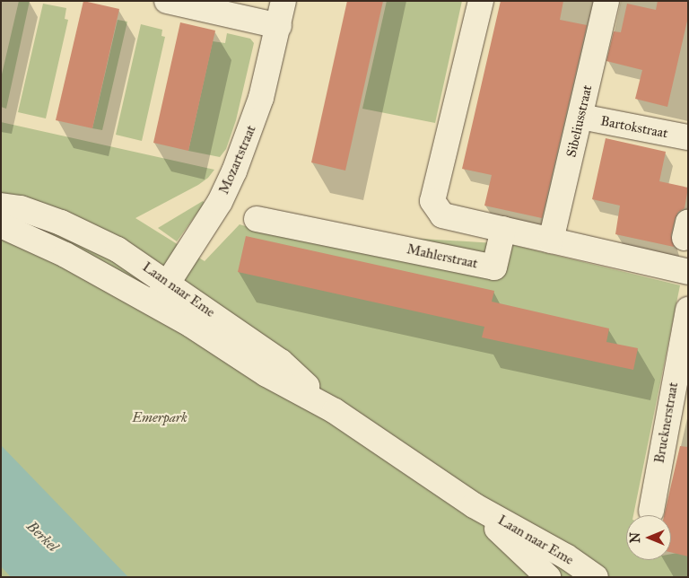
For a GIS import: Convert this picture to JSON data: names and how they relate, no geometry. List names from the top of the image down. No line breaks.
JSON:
{"streets":{"street":["Sibeliusstraat","Bartokstraat","Mozartstraat","Mahlerstraat","Laan naar Eme","Brucknerstraat"]},"crossings":[["Sibeliusstraat","Bartokstraat"],["Mozartstraat","Laan naar Eme"]],"water":["Berkel"],"parks":["Emerpark"],"north":"left"}
